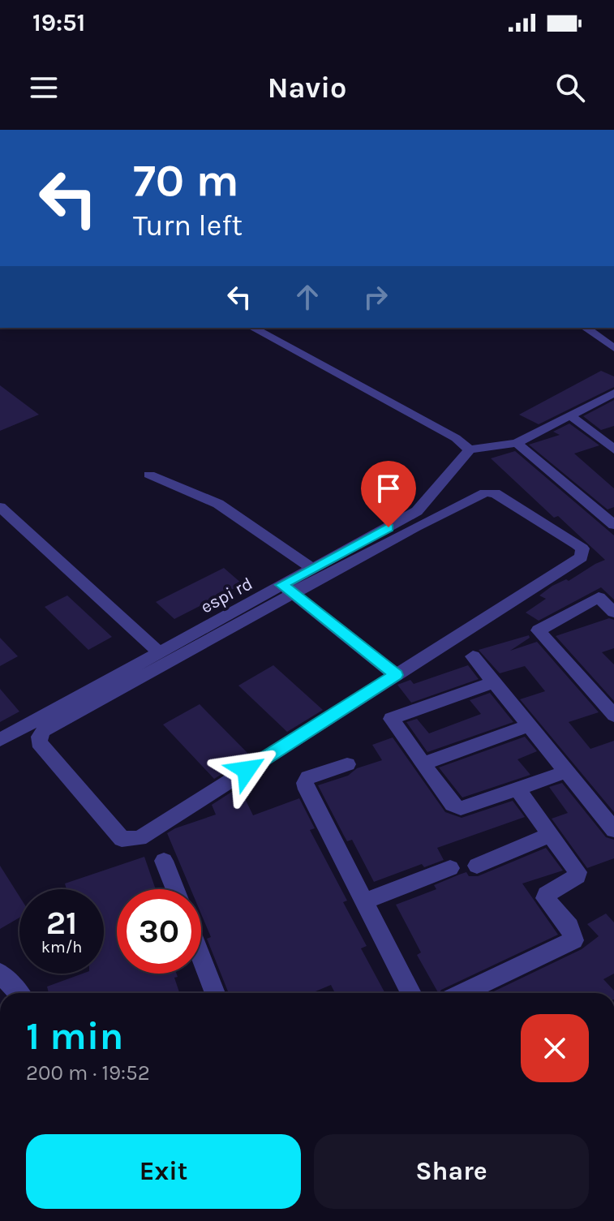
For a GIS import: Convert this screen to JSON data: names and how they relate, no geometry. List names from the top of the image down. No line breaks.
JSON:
{"page":{"status":"19:51","header":"Navio","turn":["70 m","Turn left"],"speed":"21 km/h","limit":"30","heading":["1 min","200 m · 19:52"],"buttons":["Exit","Share"]}}
